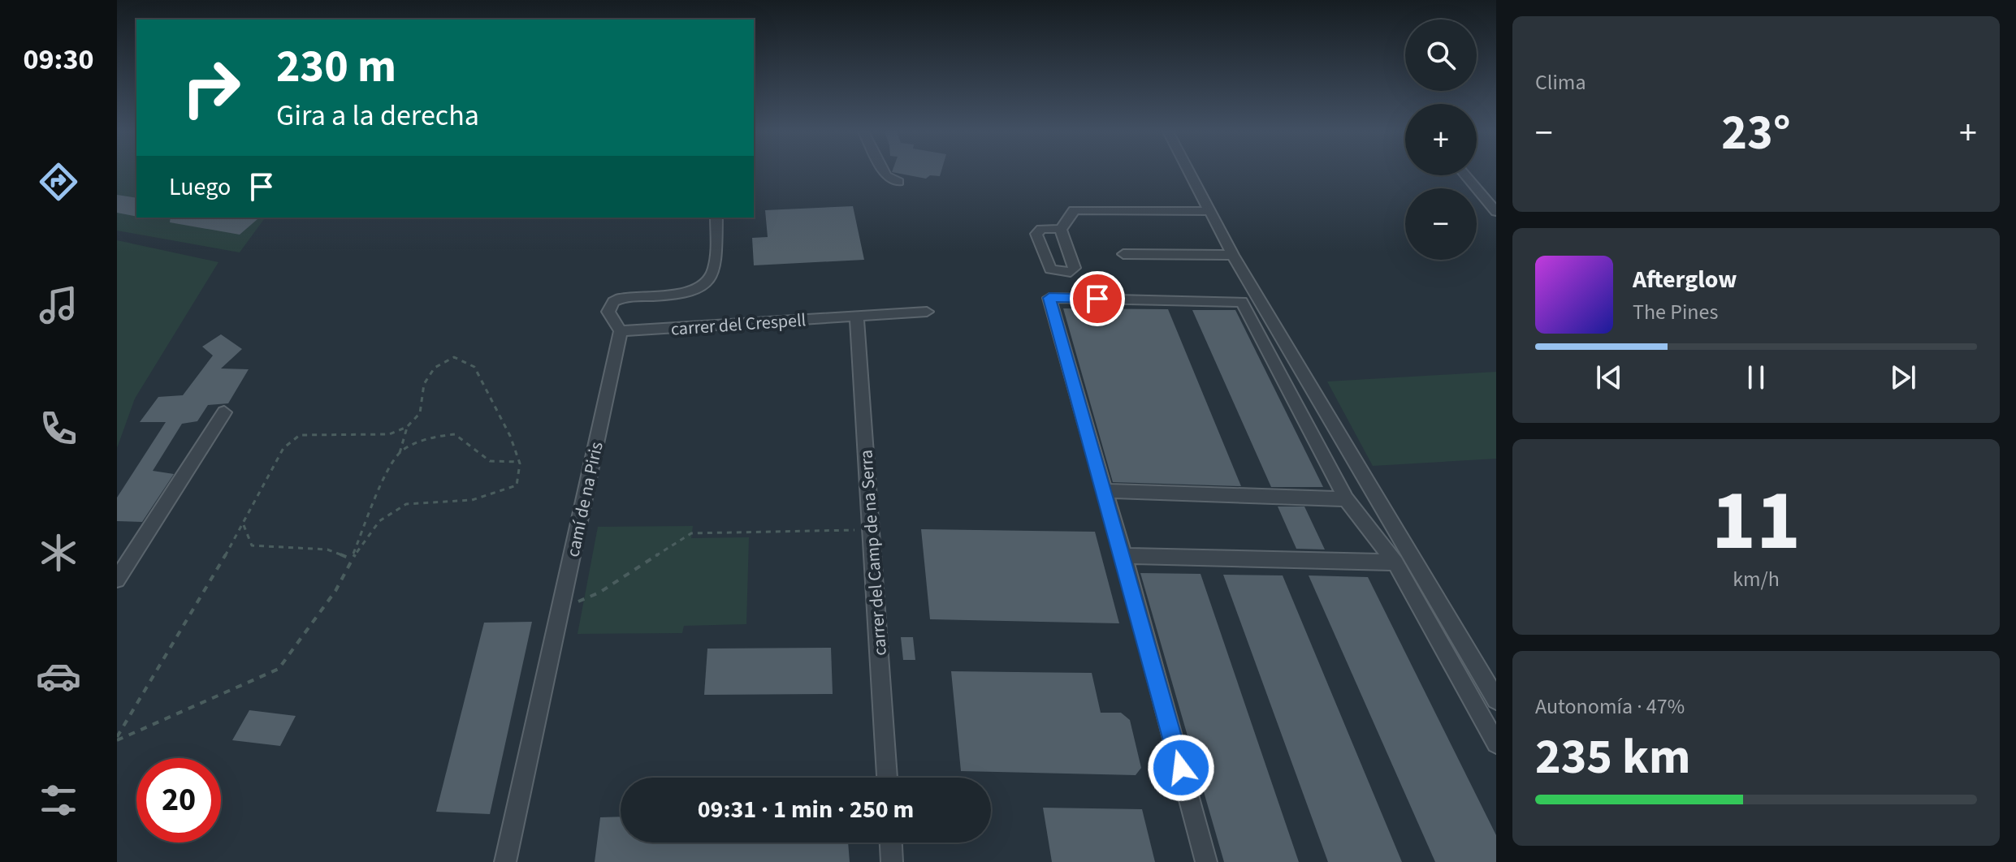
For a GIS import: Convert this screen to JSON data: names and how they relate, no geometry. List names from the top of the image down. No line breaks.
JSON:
{"streets":{"street":["carrer del Crespell","camí de na Piris","carrer del Camp de na Serra"]},"crossings":[["carrer del Crespell","camí de na Piris"],["carrer del Crespell","carrer del Camp de na Serra"]],"page":{"tabs":"09:30","tile":["Clima",["11","km/h"],["Autonomía · 47%","235 km"]],"map_buttons":["+","−"],"turn":["230 m","Gira a la derecha"],"heat":["−","23°","+"],"then":"Luego","song":["Afterglow","The Pines"],"limit":"20","trip":"09:31 · 1 min · 250 m"}}
